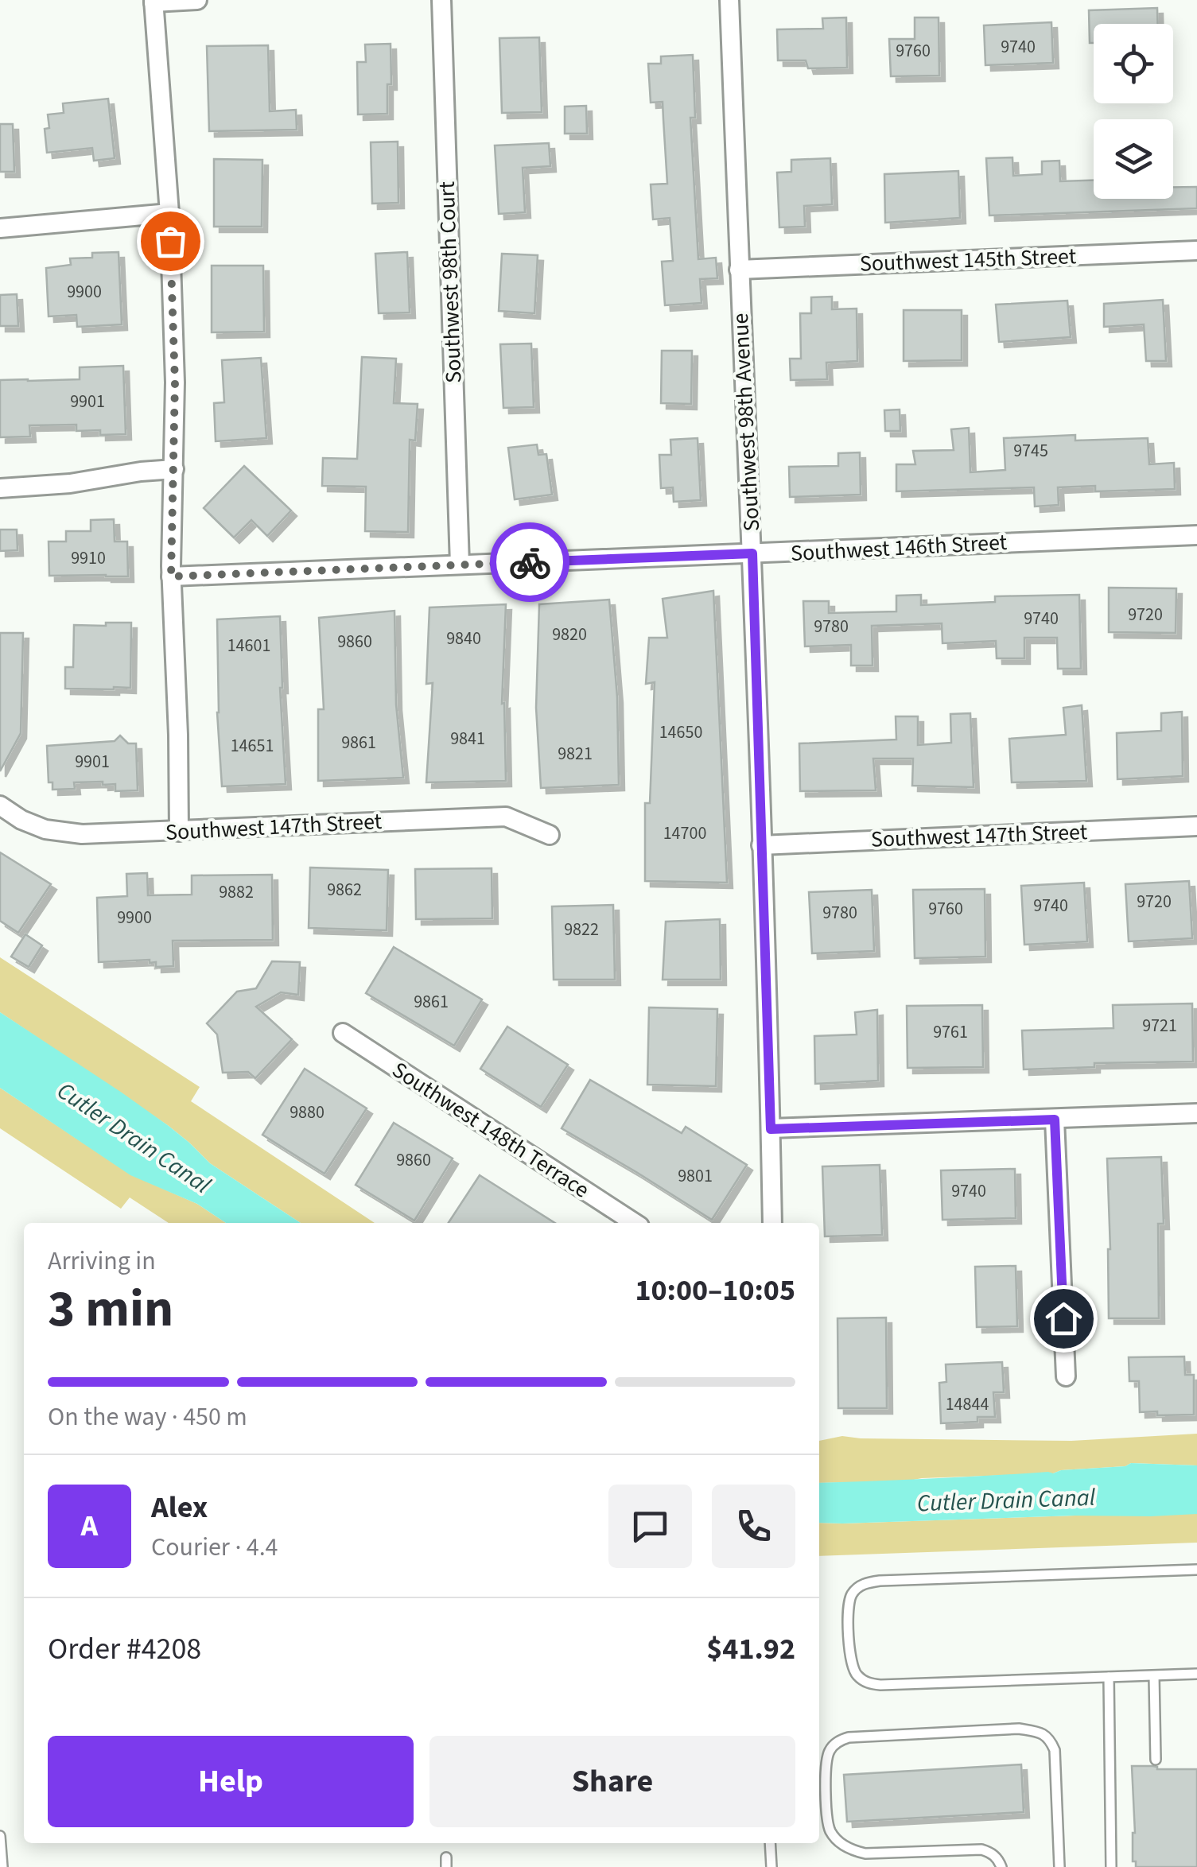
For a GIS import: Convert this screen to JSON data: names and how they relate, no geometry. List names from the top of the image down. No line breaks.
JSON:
{"streets":{"street":["Southwest 145th Street","Southwest 98th Court","Southwest 98th Avenue","Southwest 146th Street","Southwest 147th Street","Southwest 148th Terrace"]},"crossings":[["Southwest 145th Street","Southwest 98th Avenue"],["Southwest 98th Court","Southwest 146th Street"],["Southwest 98th Avenue","Southwest 146th Street"],["Southwest 98th Avenue","Southwest 147th Street"]],"water":["Cutler Drain Canal"],"house_numbers":["9740","9760","9900","9901","9745","9910","9720","9740","9780","9820","9840","9860","14601","14650","9841","9861","14651","9821","9901","14700","9862","9882","9720","9740","9760","9780","9900","9822","9861","9721","9761","9880","9860","9801","9740","14844"],"page":{"heading":["3 min","Arriving in","10:00–10:05"],"panel":["Alex","Courier · 4.4","Order #4208","$41.92"],"bar":"On the way · 450 m","round":"A","buttons":["Help","Share"]}}
